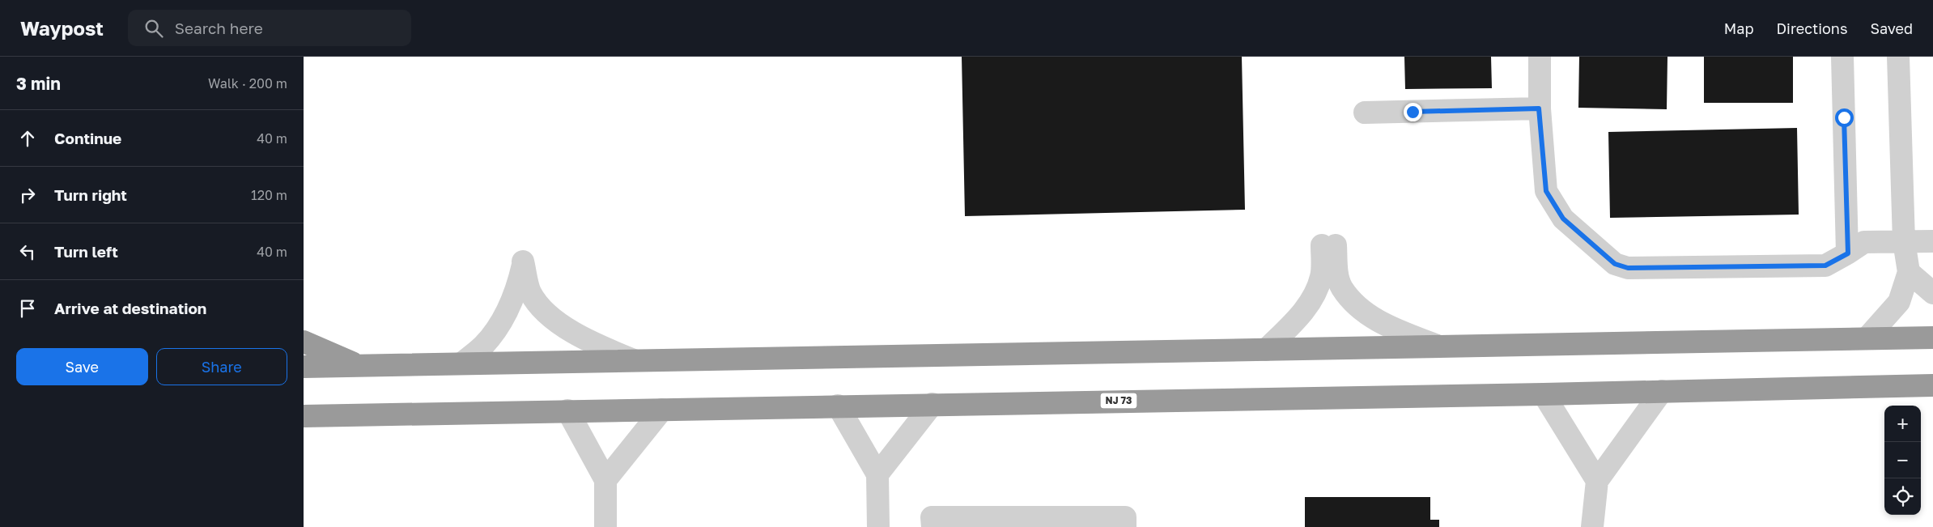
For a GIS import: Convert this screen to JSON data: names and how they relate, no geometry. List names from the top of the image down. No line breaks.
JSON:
{"streets":{"highway":["NJ 73"]},"page":{"header":"Waypost","search":"Search here","nav":["Map","Directions","Saved"],"heading":["3 min","Walk · 200 m"],"list":[["Continue","40 m"],["Turn right","120 m"],["Turn left","40 m"],"Arrive at destination"],"buttons":["Save","Share"],"map_buttons":["+","−"]}}
